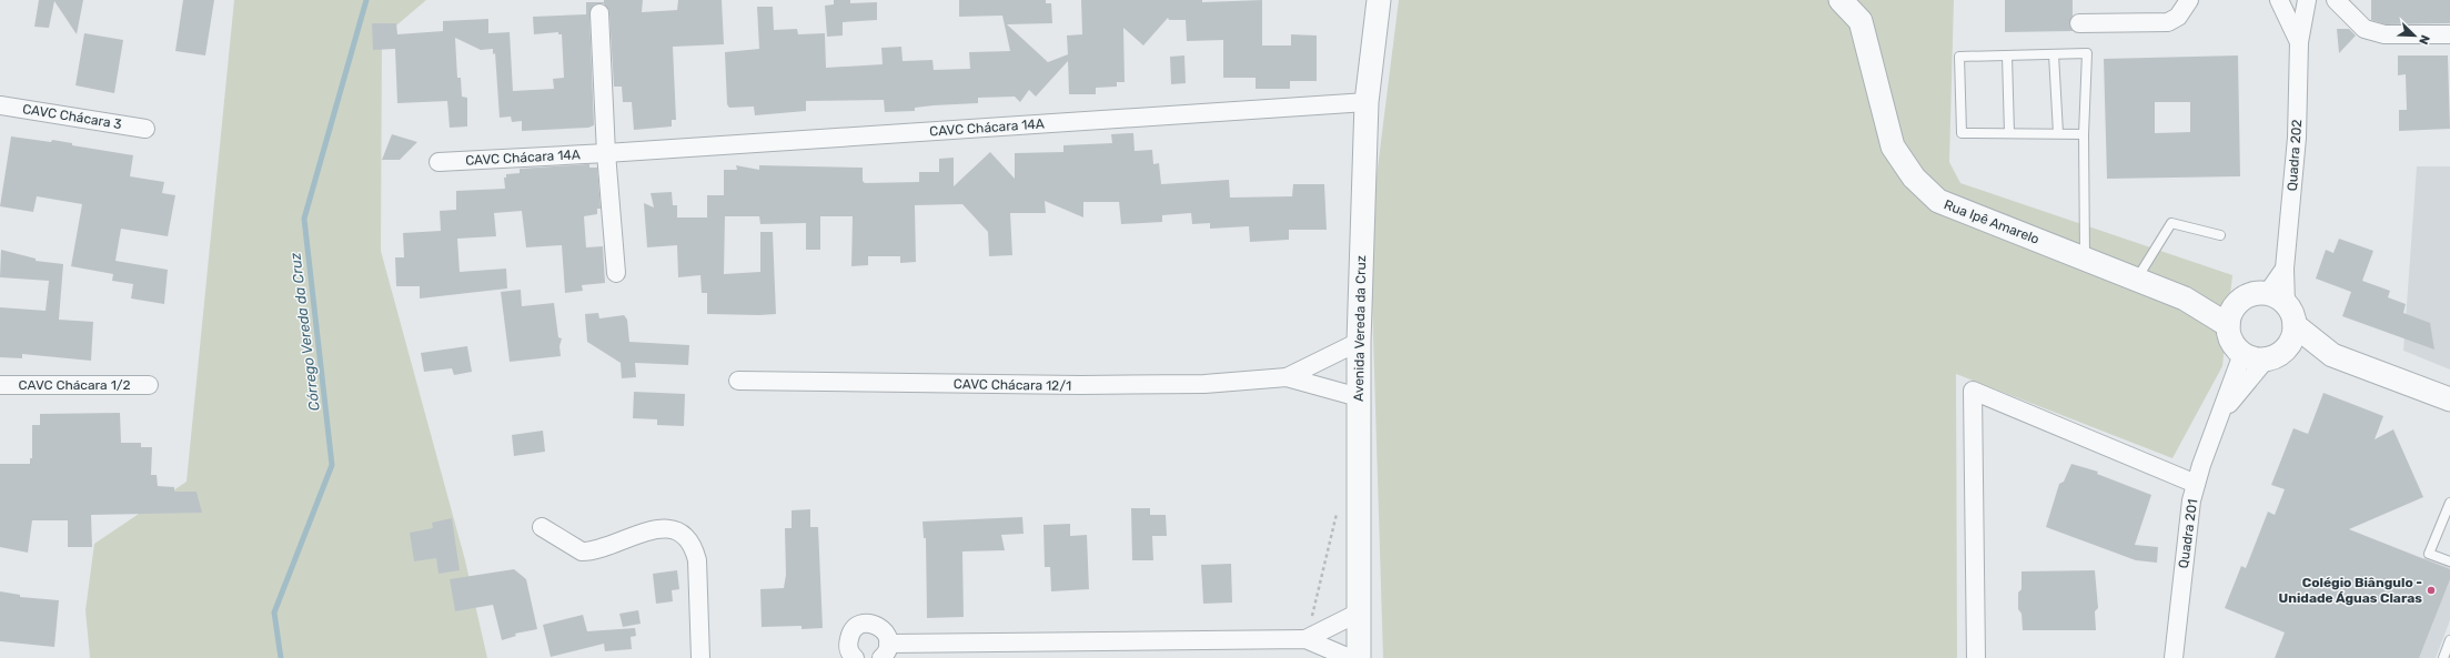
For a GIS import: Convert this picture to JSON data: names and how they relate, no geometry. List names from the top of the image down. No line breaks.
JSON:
{"streets":{"street":["CAVC Chácara 3","CAVC Chácara 14A","Quadra 202","Rua Ipê Amarelo","Avenida Vereda da Cruz","CAVC Chácara 1/2","CAVC Chácara 12/1","Quadra 201"]},"crossings":[["CAVC Chácara 14A","Avenida Vereda da Cruz"],["Quadra 202","Rua Ipê Amarelo"],["Quadra 202","Quadra 201"],["Rua Ipê Amarelo","Quadra 201"],["Avenida Vereda da Cruz","CAVC Chácara 12/1"]],"water":["Córrego Vereda da Cruz"],"places":["Colégio Biângulo - Unidade Águas Claras"],"north":"bottom right"}
